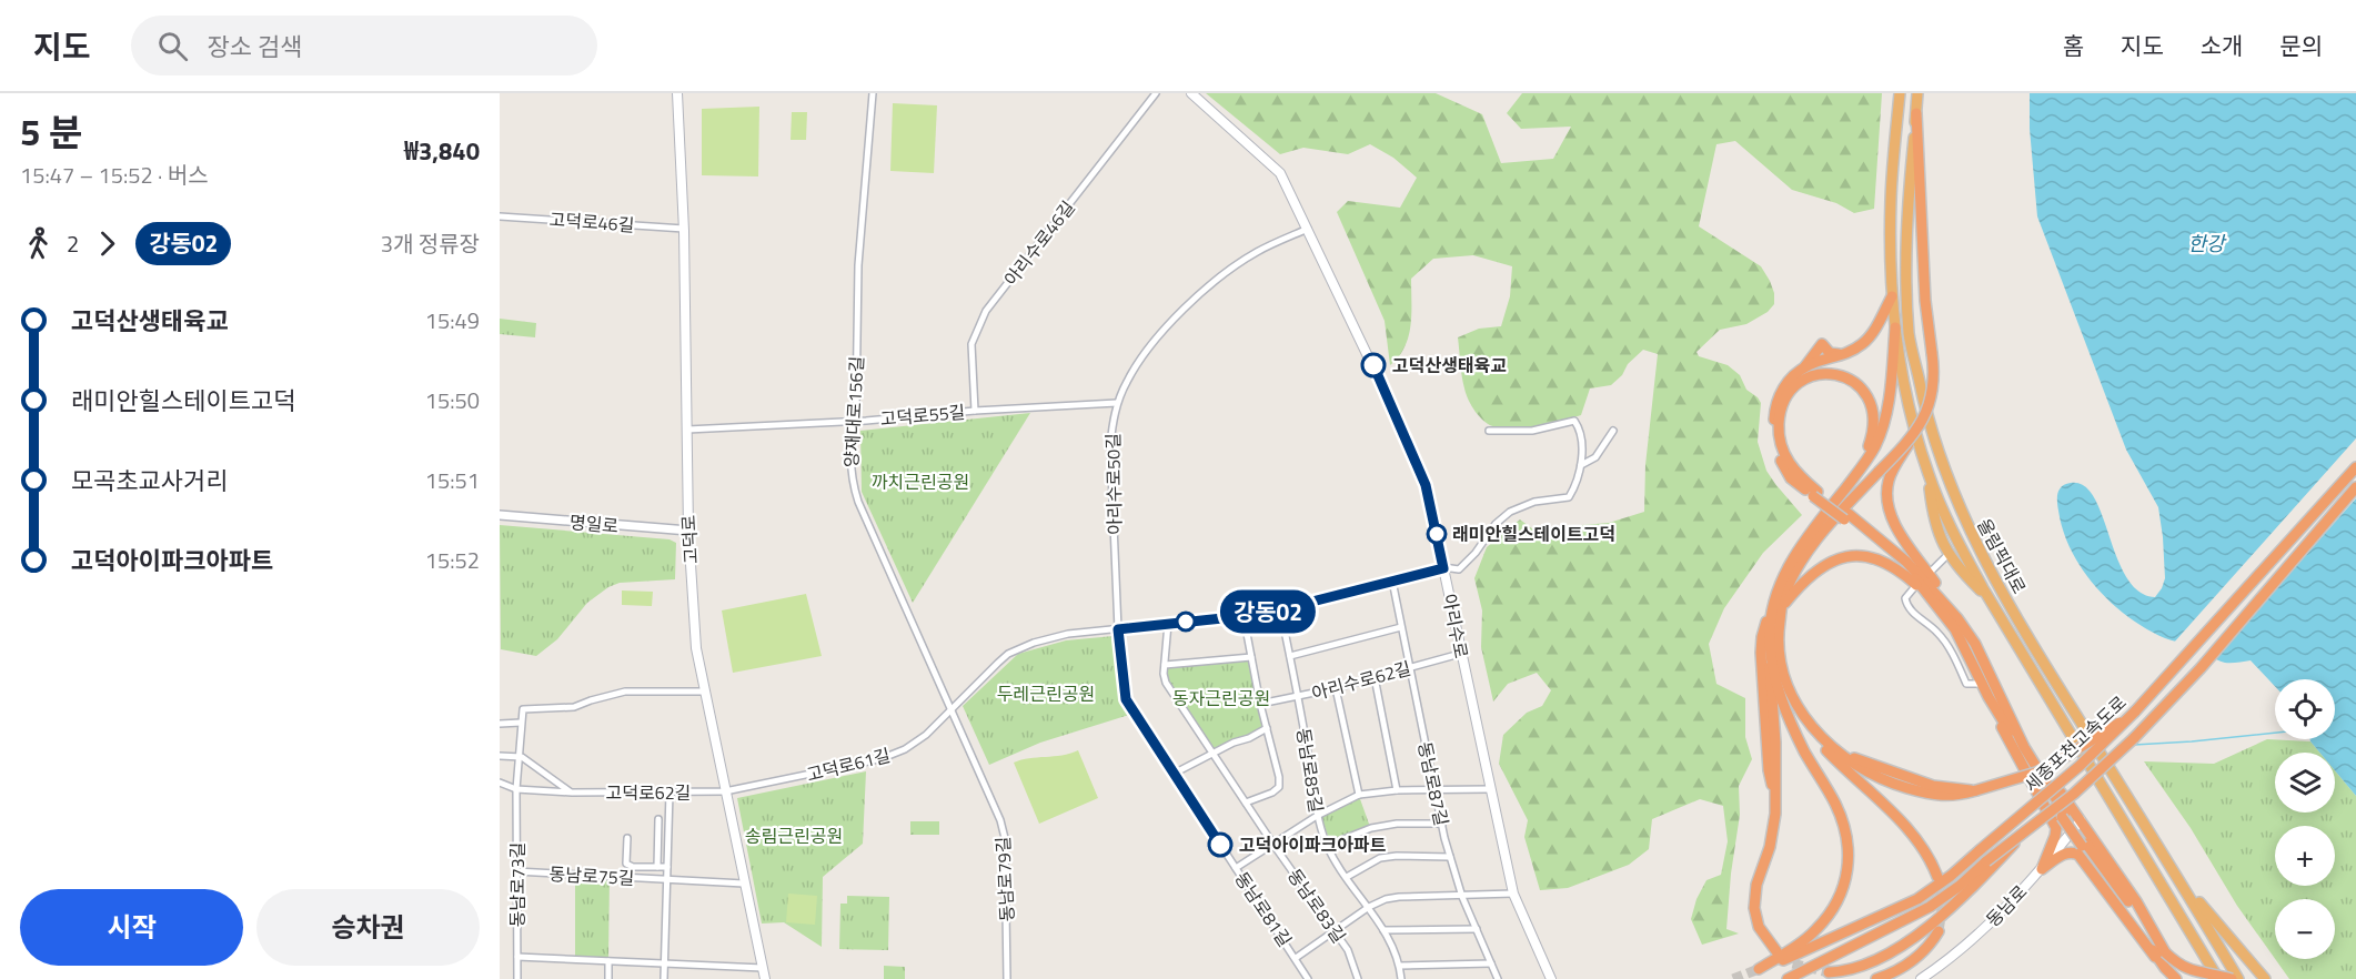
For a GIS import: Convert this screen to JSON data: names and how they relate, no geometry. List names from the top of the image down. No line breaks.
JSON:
{"streets":{"highway":["올림픽대로","세종포천고속도로"],"main road":["고덕로","아리수로","동남로"],"street":["고덕로46길","아리수로46길","양재대로156길","고덕로55길","아리수로50길","명일로","아리수로62길","고덕로61길","동남로85길","동남로87길","고덕로62길","동남로75길","동남로79길","동남로73길","동남로83길","동남로81길"]},"crossings":[["고덕로46길","고덕로"],["아리수로46길","고덕로55길"],["양재대로156길","고덕로55길"],["양재대로156길","고덕로61길"],["양재대로156길","동남로79길"],["고덕로55길","아리수로50길"],["고덕로55길","고덕로"],["아리수로50길","아리수로"],["아리수로50길","고덕로61길"],["아리수로50길","동남로81길"],["명일로","고덕로"],["고덕로","고덕로61길"],["고덕로","고덕로62길"],["고덕로","동남로75길"],["아리수로","아리수로62길"],["아리수로","고덕로61길"],["아리수로62길","동남로85길"],["아리수로62길","동남로87길"],["고덕로61길","동남로85길"],["고덕로61길","동남로87길"],["고덕로61길","고덕로62길"],["고덕로61길","동남로79길"],["고덕로61길","동남로83길"],["고덕로61길","동남로81길"],["고덕로62길","동남로73길"],["동남로75길","동남로73길"]],"water":["한강"],"parks":["까치근린공원","두레근린공원","동자근린공원","송림근린공원"],"places":["고덕산생태육교","래미안힐스테이트고덕","고덕아이파크아파트"],"lines":["bus line 강동02"],"page":{"header":"지도","search":"장소 검색","nav":["홈","지도","소개","문의"],"heading":["5 분","15:47 – 15:52 · 버스","₩3,840"],"on_map":"강동02","legs":["2","강동02","3개 정류장"],"list":[{"name":"고덕산생태육교","value":"15:49"},{"name":"래미안힐스테이트고덕","value":"15:50"},{"name":"모곡초교사거리","value":"15:51"},{"name":"고덕아이파크아파트","value":"15:52"}],"map_buttons":["+","−"],"buttons":["시작","승차권"]}}
